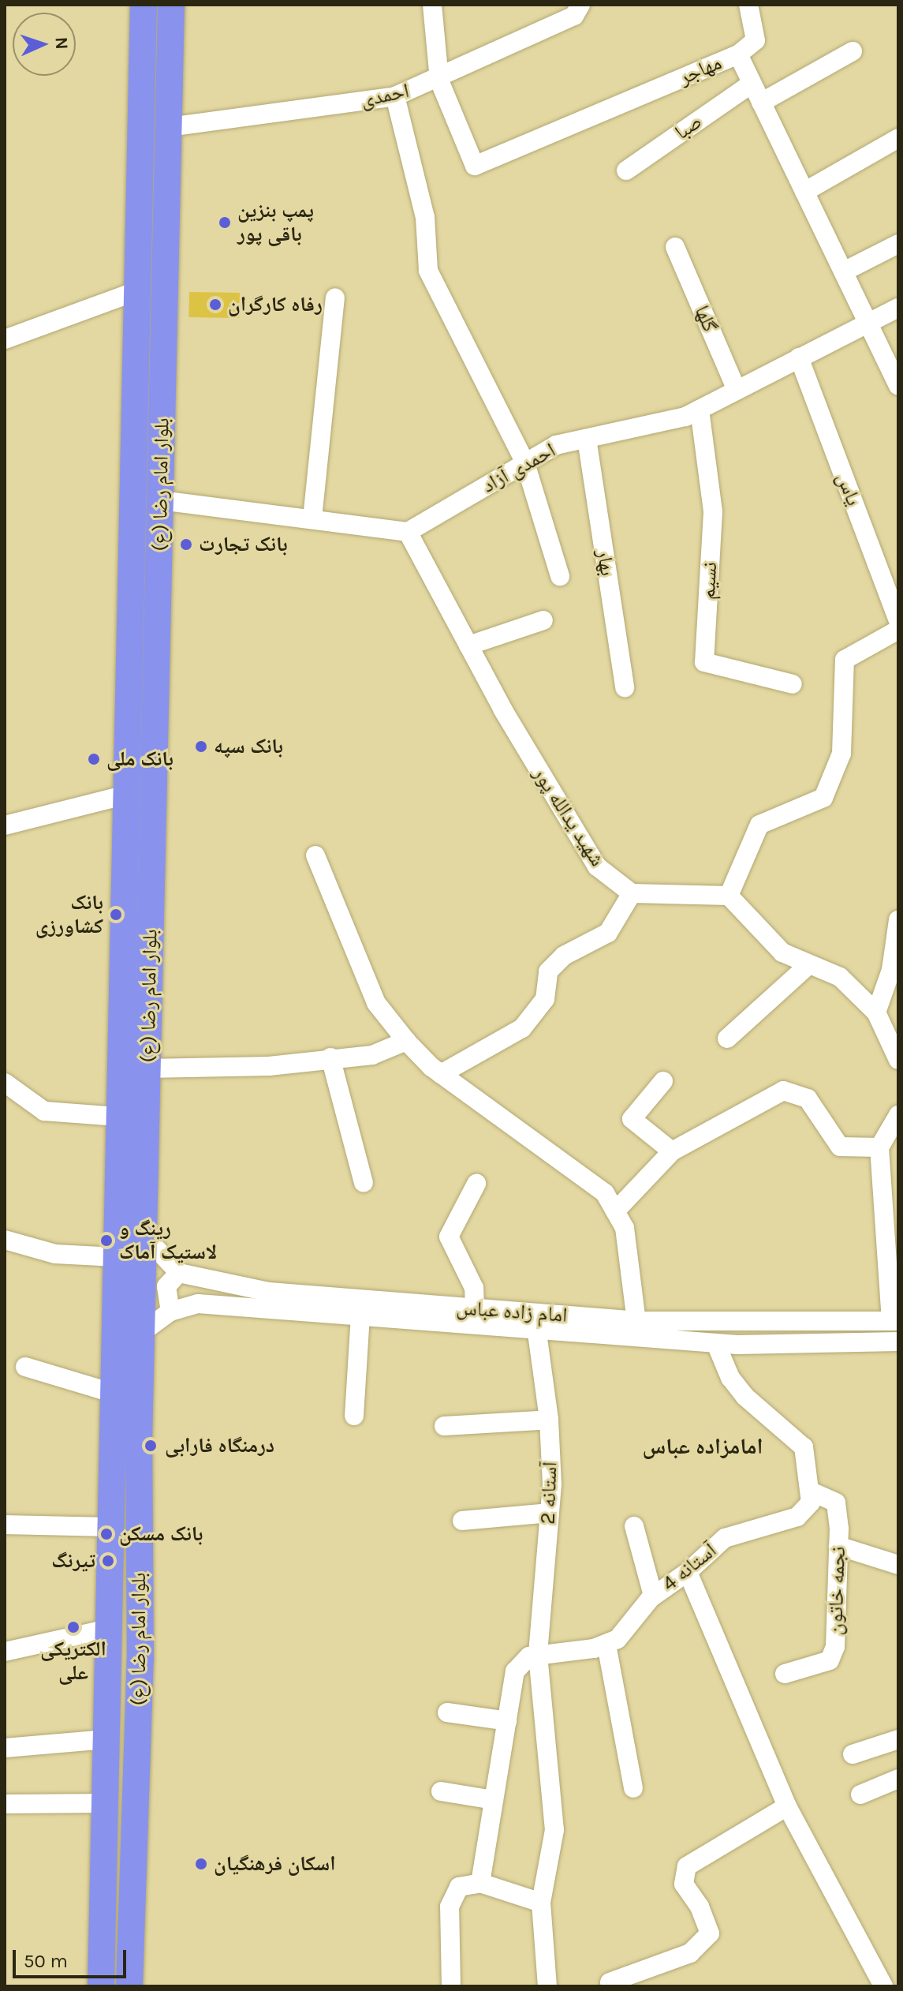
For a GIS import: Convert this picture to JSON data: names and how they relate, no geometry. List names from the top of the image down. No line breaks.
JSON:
{"streets":{"highway":["بلوار امام رضا (ع)"],"street":["مهاجر","احمدی","صبا","گلها","احمدی آزاد","یاس","بهار","نسیم","شهید یدالله پور","امام زاده عباس","آستانه 2","آستانه 4","نجمه خاتون"]},"crossings":[["مهاجر","احمدی"],["مهاجر","صبا"],["مهاجر","احمدی آزاد"],["احمدی","بلوار امام رضا (ع)"],["گلها","احمدی آزاد"],["احمدی آزاد","یاس"],["احمدی آزاد","بهار"],["احمدی آزاد","نسیم"],["احمدی آزاد","شهید یدالله پور"],["بلوار امام رضا (ع)","امام زاده عباس"],["امام زاده عباس","آستانه 2"],["آستانه 4","نجمه خاتون"]],"districts":["امامزاده عباس"],"places":["پمپ بنزین باقی پور","رفاه کارگران","بانک تجارت","بانک سپه","بانک ملی","بانک کشاورزی","رینگ و لاستیک آماک","درمنگاه فارابی","بانک مسکن","تیرنگ","الکتریکی علی","اسکان فرهنگیان"],"scale_bar":"50 m","north":"right"}
